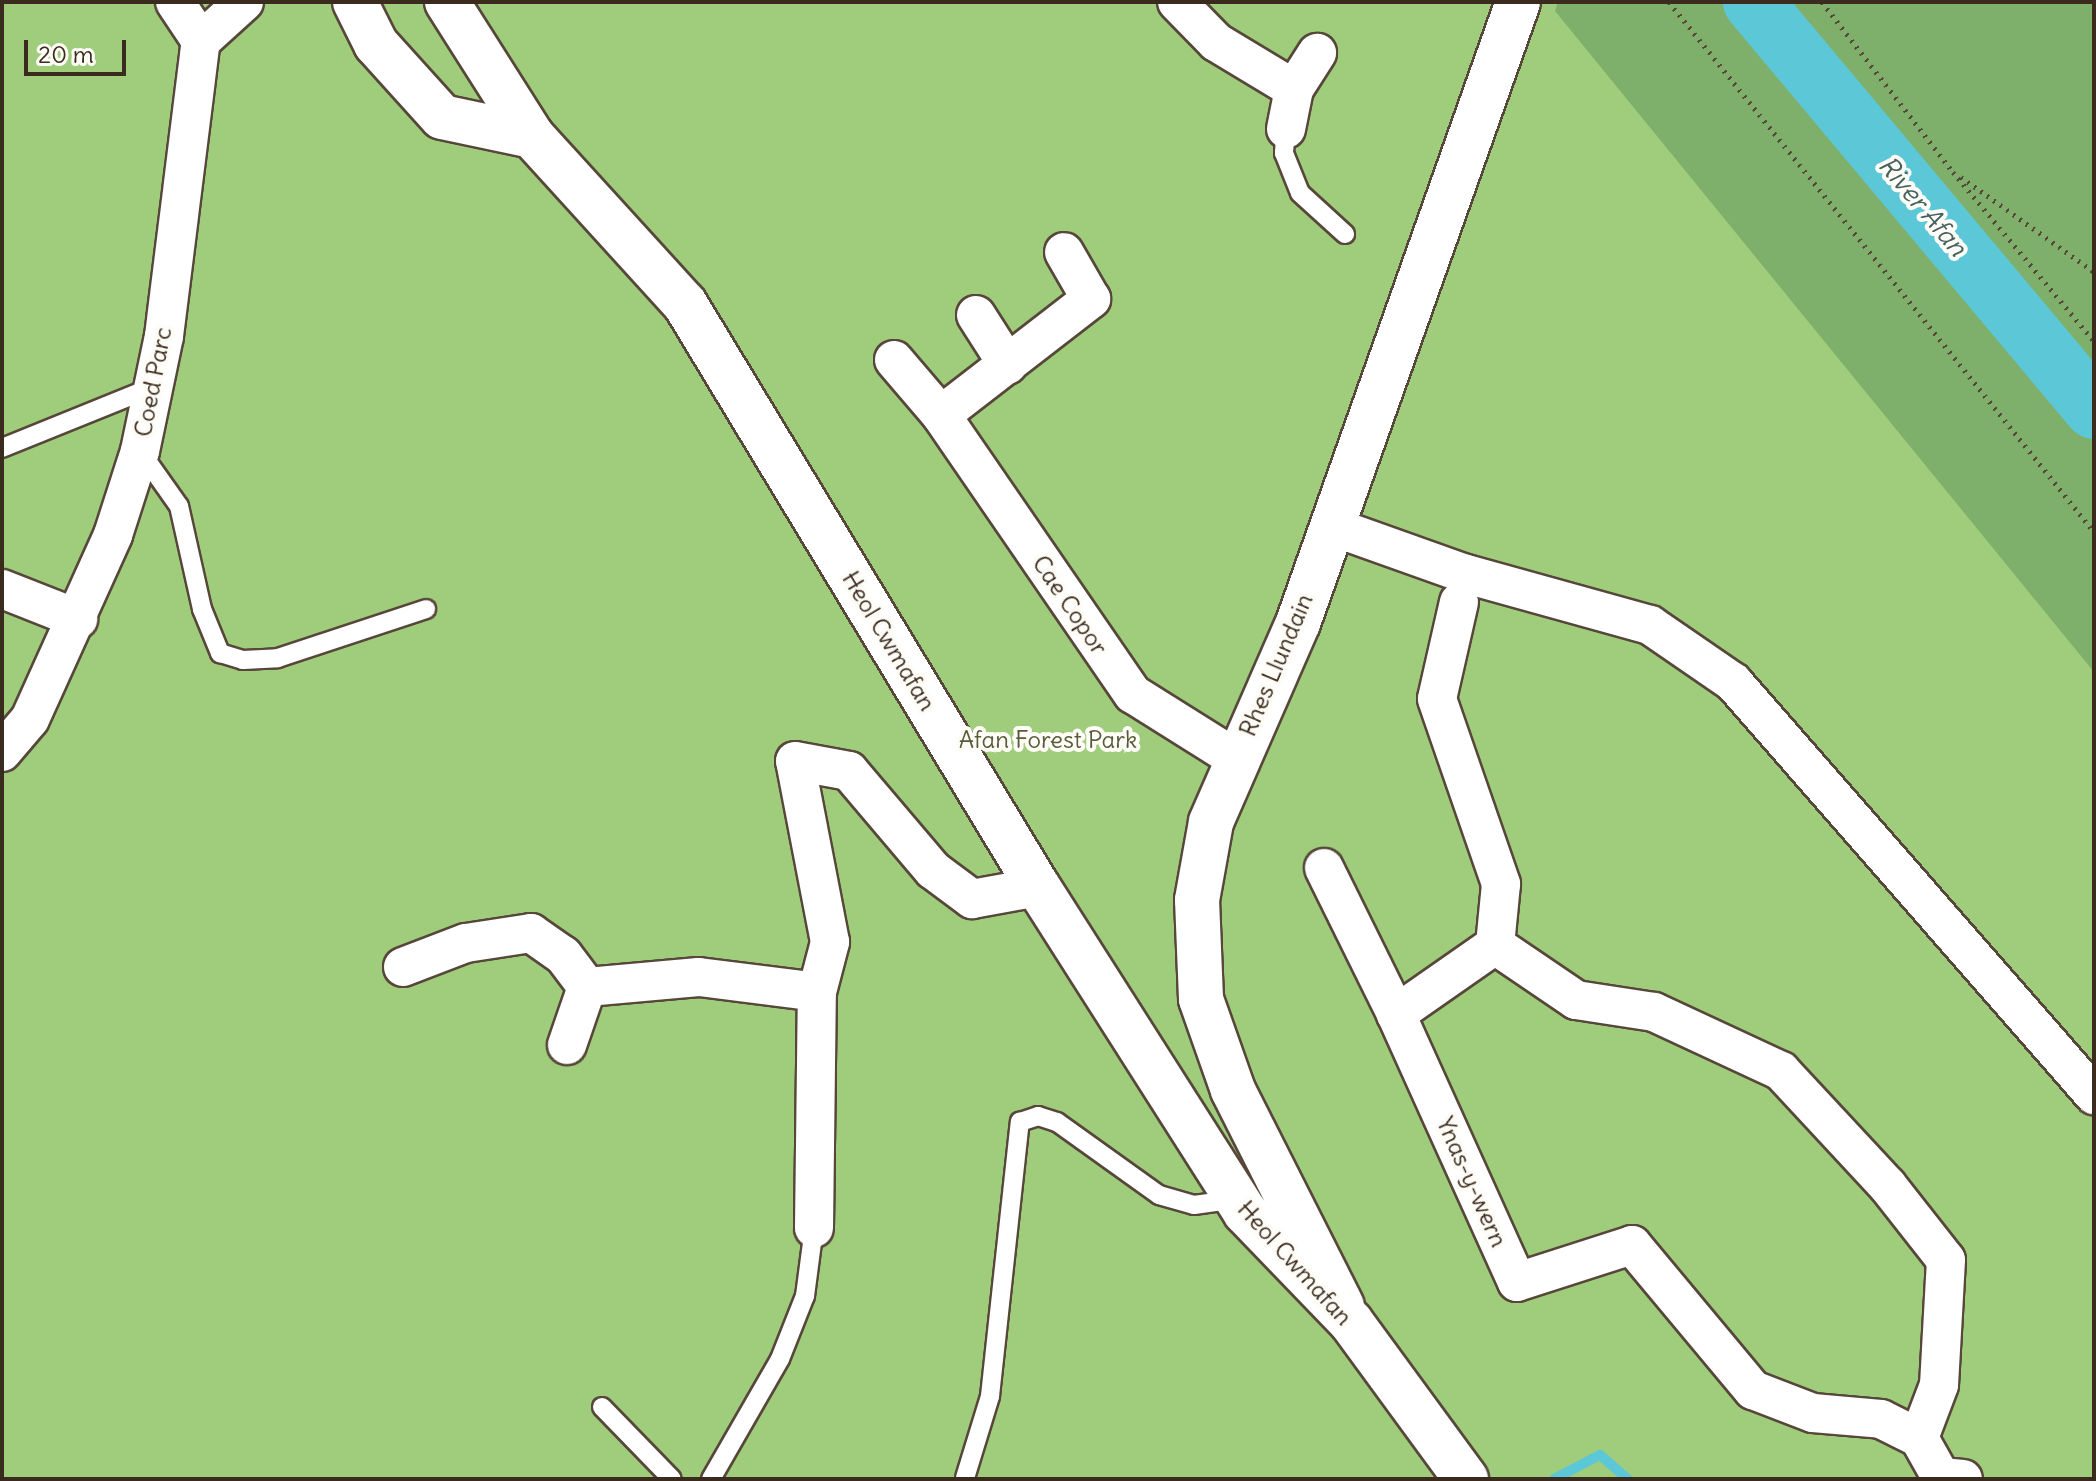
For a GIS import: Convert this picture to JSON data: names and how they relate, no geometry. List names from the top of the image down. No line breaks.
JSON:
{"streets":{"main road":["Heol Cwmafan","Rhes Llundain"],"street":["Coed Parc","Cae Copor","Ynas-y-wern"]},"crossings":[["Cae Copor","Rhes Llundain"],["Heol Cwmafan","Rhes Llundain"]],"water":["River Afan"],"parks":["Afan Forest Park"],"scale_bar":"20 m"}
